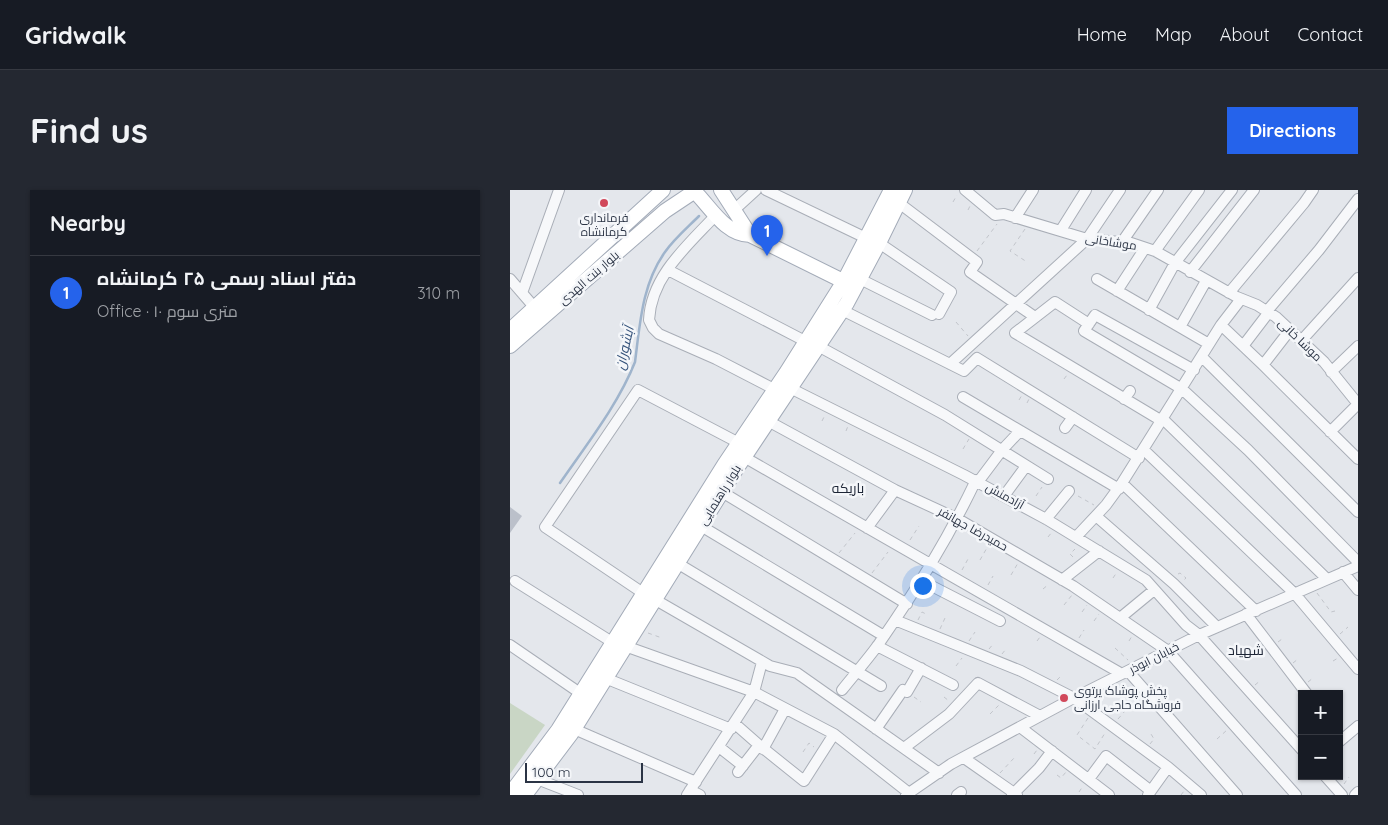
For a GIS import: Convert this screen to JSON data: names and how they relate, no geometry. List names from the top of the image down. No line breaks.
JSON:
{"streets":{"main road":["بلوار بنت الهدی","بلوار راهنمایی"],"street":["موشاخانی","موشا خانی","آزادمنش","حمیدرضا جهانفر","خیابان ابوذر"]},"crossings":[["موشاخانی","موشا خانی"],["بلوار راهنمایی","آزادمنش"],["بلوار راهنمایی","حمیدرضا جهانفر"],["آزادمنش","خیابان ابوذر"],["حمیدرضا جهانفر","خیابان ابوذر"]],"districts":["باریکه","شهیاد"],"water":["آبشوران"],"places":["فرمانداری کرمانشاه","پخش پوشاک پرتوی فروشگاه حاجی ارزانی"],"scale_bar":"100 m","page":{"header":"Gridwalk","nav":["Home","Map","About","Contact"],"buttons":"Directions","title":"Find us","heading":"Nearby","pins":"1","list":[{"mark":"1","name":"دفتر اسناد رسمی ۲۵ کرمانشاه","note":"Office · ۱۰ متری سوم","value":"310 m"}],"map_buttons":["+","−"],"scale":"100 m"}}
